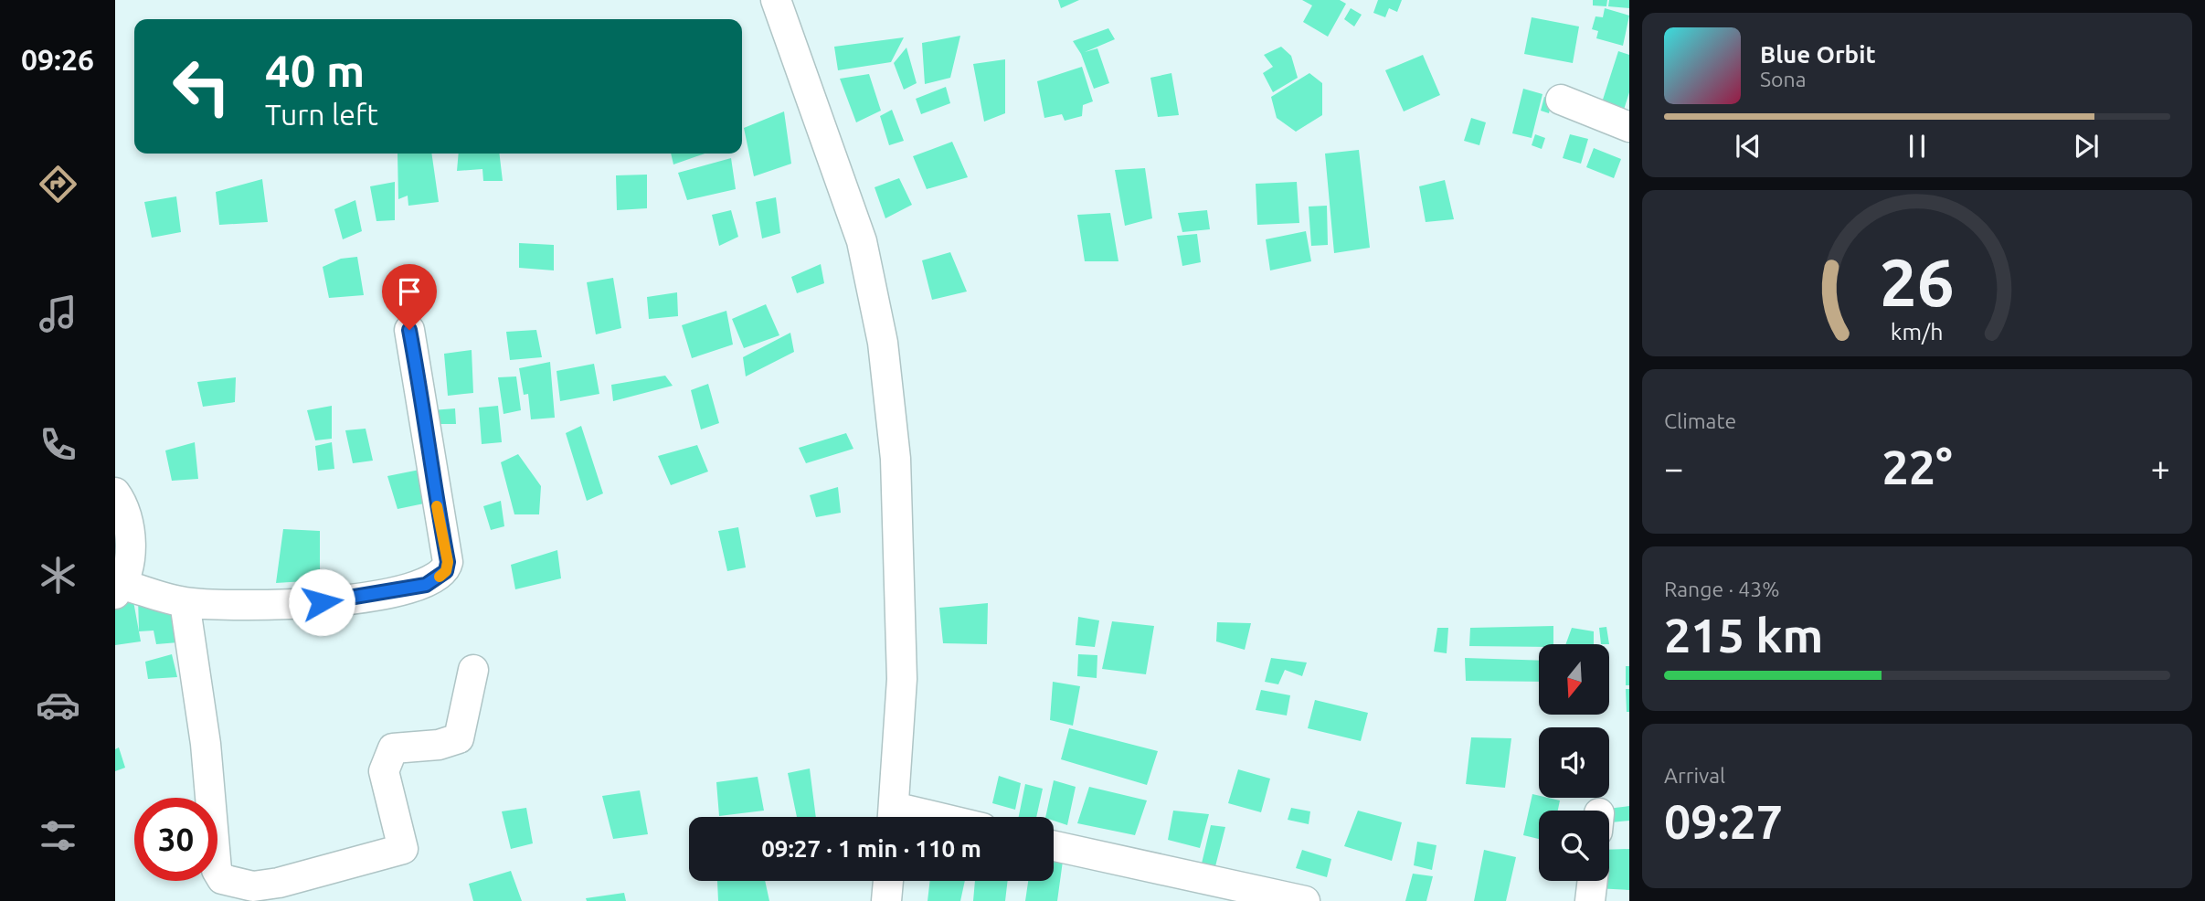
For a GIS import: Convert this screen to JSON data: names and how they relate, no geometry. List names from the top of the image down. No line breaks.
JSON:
{"north":"bottom","page":{"tabs":"09:26","turn":["40 m","Turn left"],"song":["Blue Orbit","Sona"],"tile":["Climate",["Range · 43%","215 km"],["Arrival","09:27"]],"heat":["−","22°","+"],"limit":"30","trip":"09:27 · 1 min · 110 m","gauge":["26","km/h"]}}
